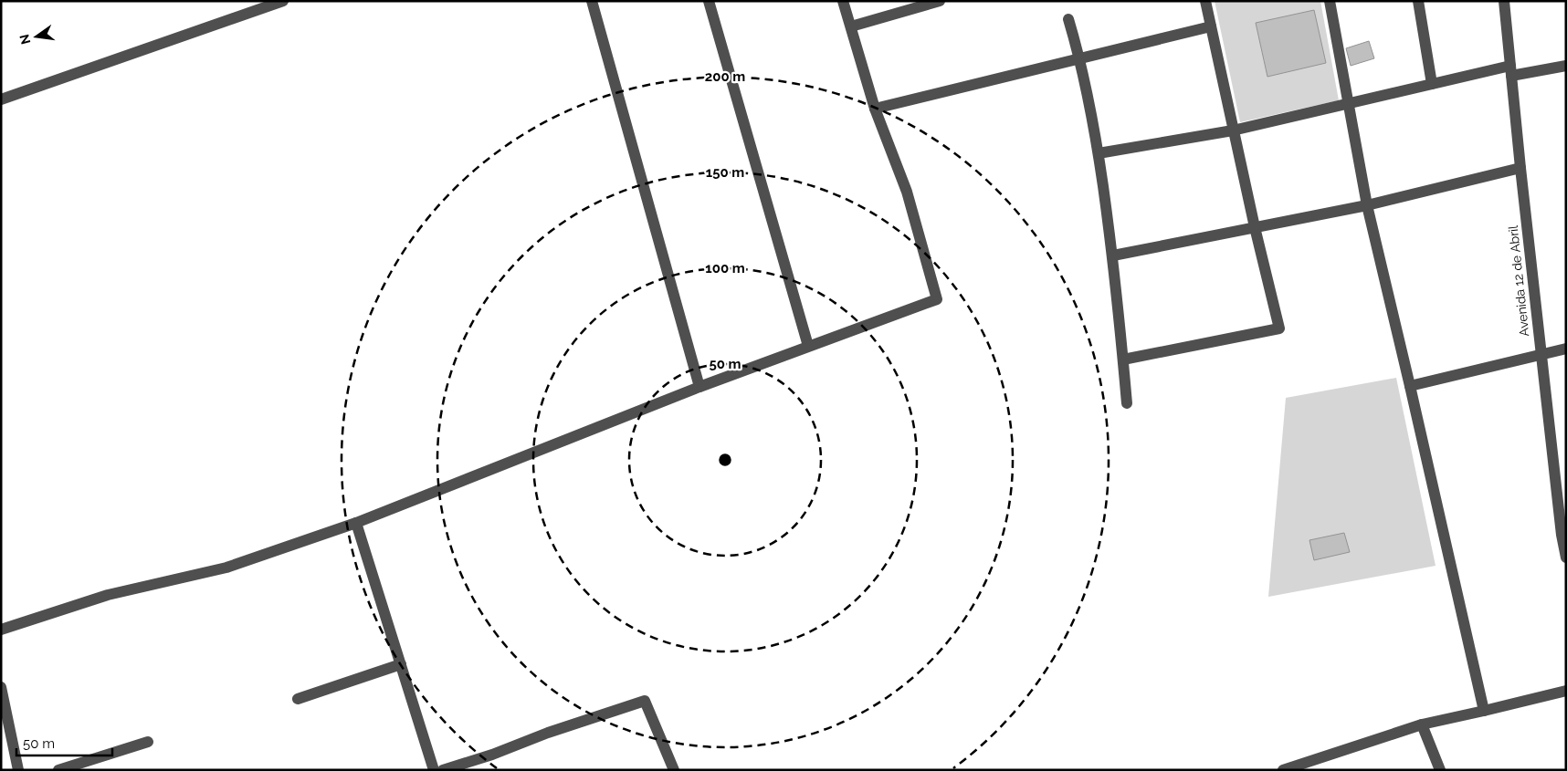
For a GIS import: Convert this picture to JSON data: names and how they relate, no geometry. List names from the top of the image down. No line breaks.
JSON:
{"streets":{"street":["Avenida 12 de Abril"]},"scale_bar":"50 m","north":"left","rings":["200 m","150 m","100 m","50 m"]}
